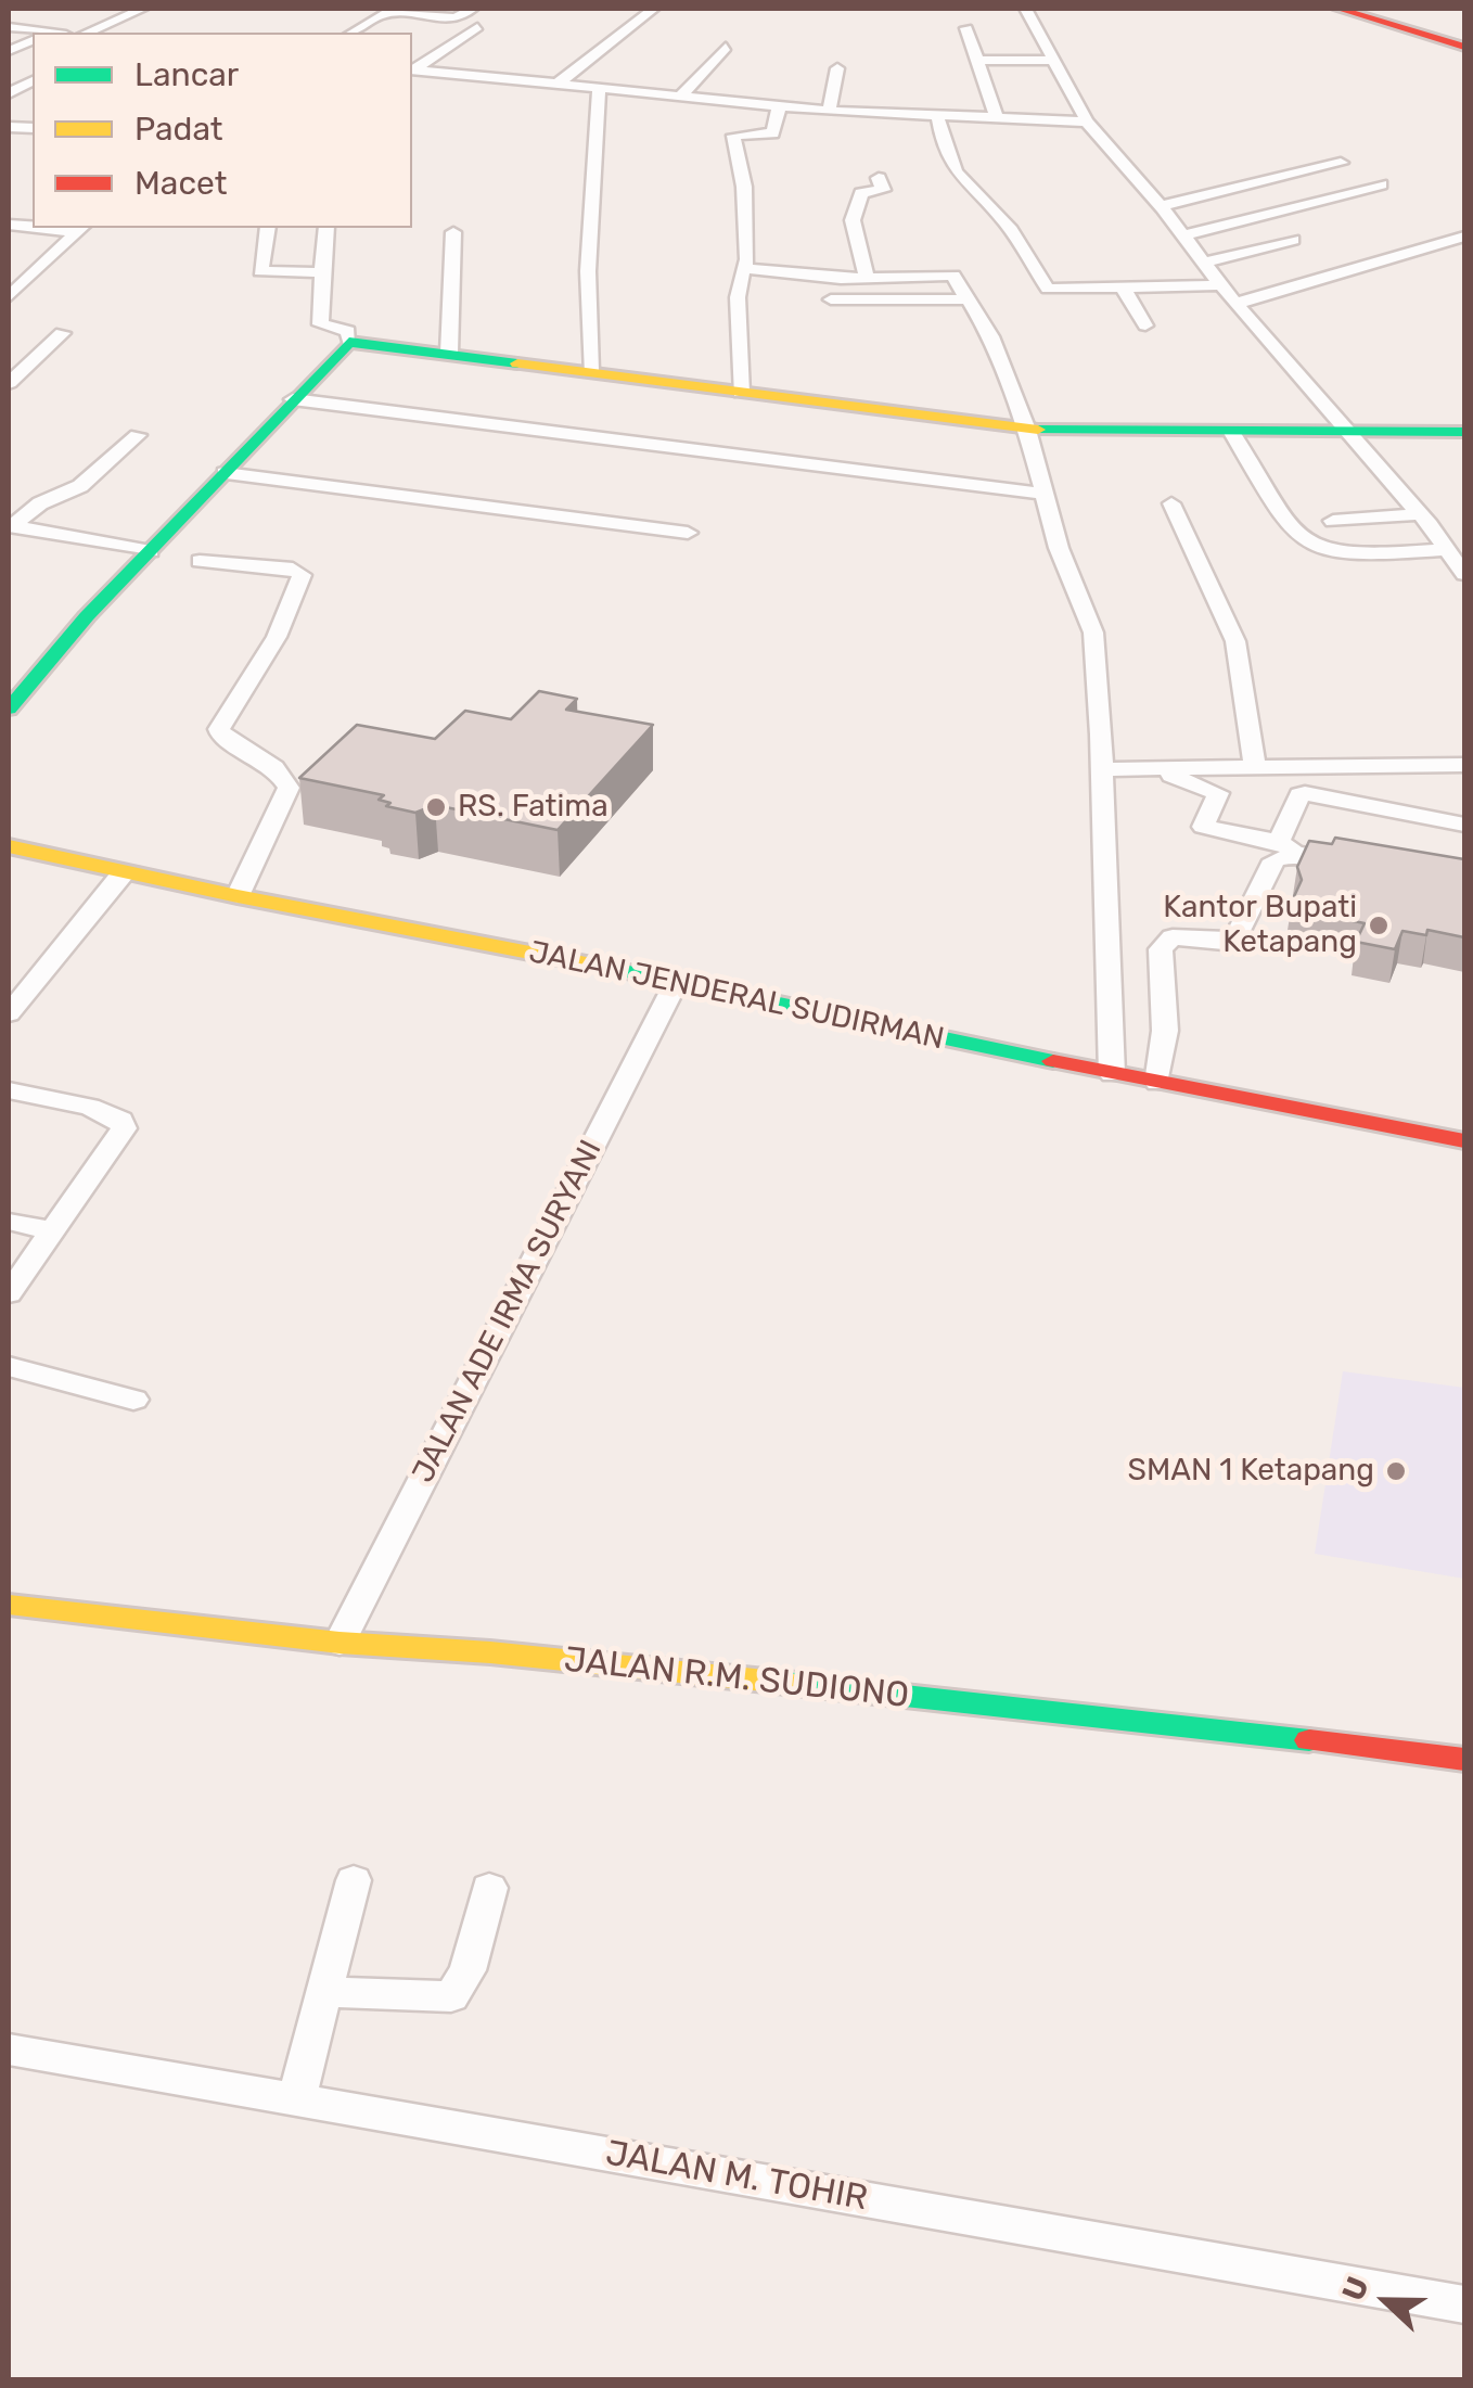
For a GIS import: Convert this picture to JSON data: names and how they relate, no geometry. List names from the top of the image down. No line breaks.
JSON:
{"streets":{"street":["JALAN JENDERAL SUDIRMAN","JALAN ADE IRMA SURYANI","JALAN R.M. SUDIONO","JALAN M. TOHIR"]},"crossings":[["JALAN JENDERAL SUDIRMAN","JALAN ADE IRMA SURYANI"],["JALAN ADE IRMA SURYANI","JALAN R.M. SUDIONO"]],"places":["RS. Fatima","Kantor Bupati Ketapang","SMAN 1 Ketapang"],"legend":["Lancar","Padat","Macet"],"north":"left"}
